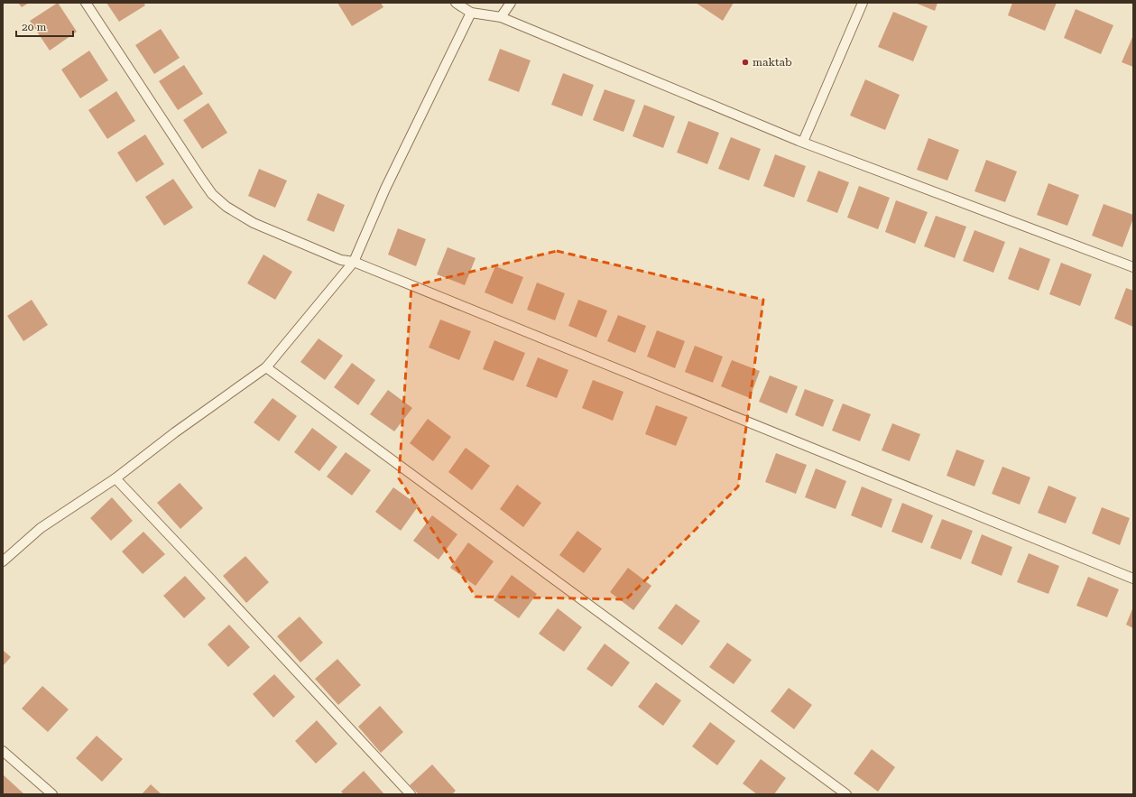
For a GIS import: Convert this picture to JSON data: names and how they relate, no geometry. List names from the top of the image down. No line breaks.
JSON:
{"places":["maktab"],"scale_bar":"20 m"}
